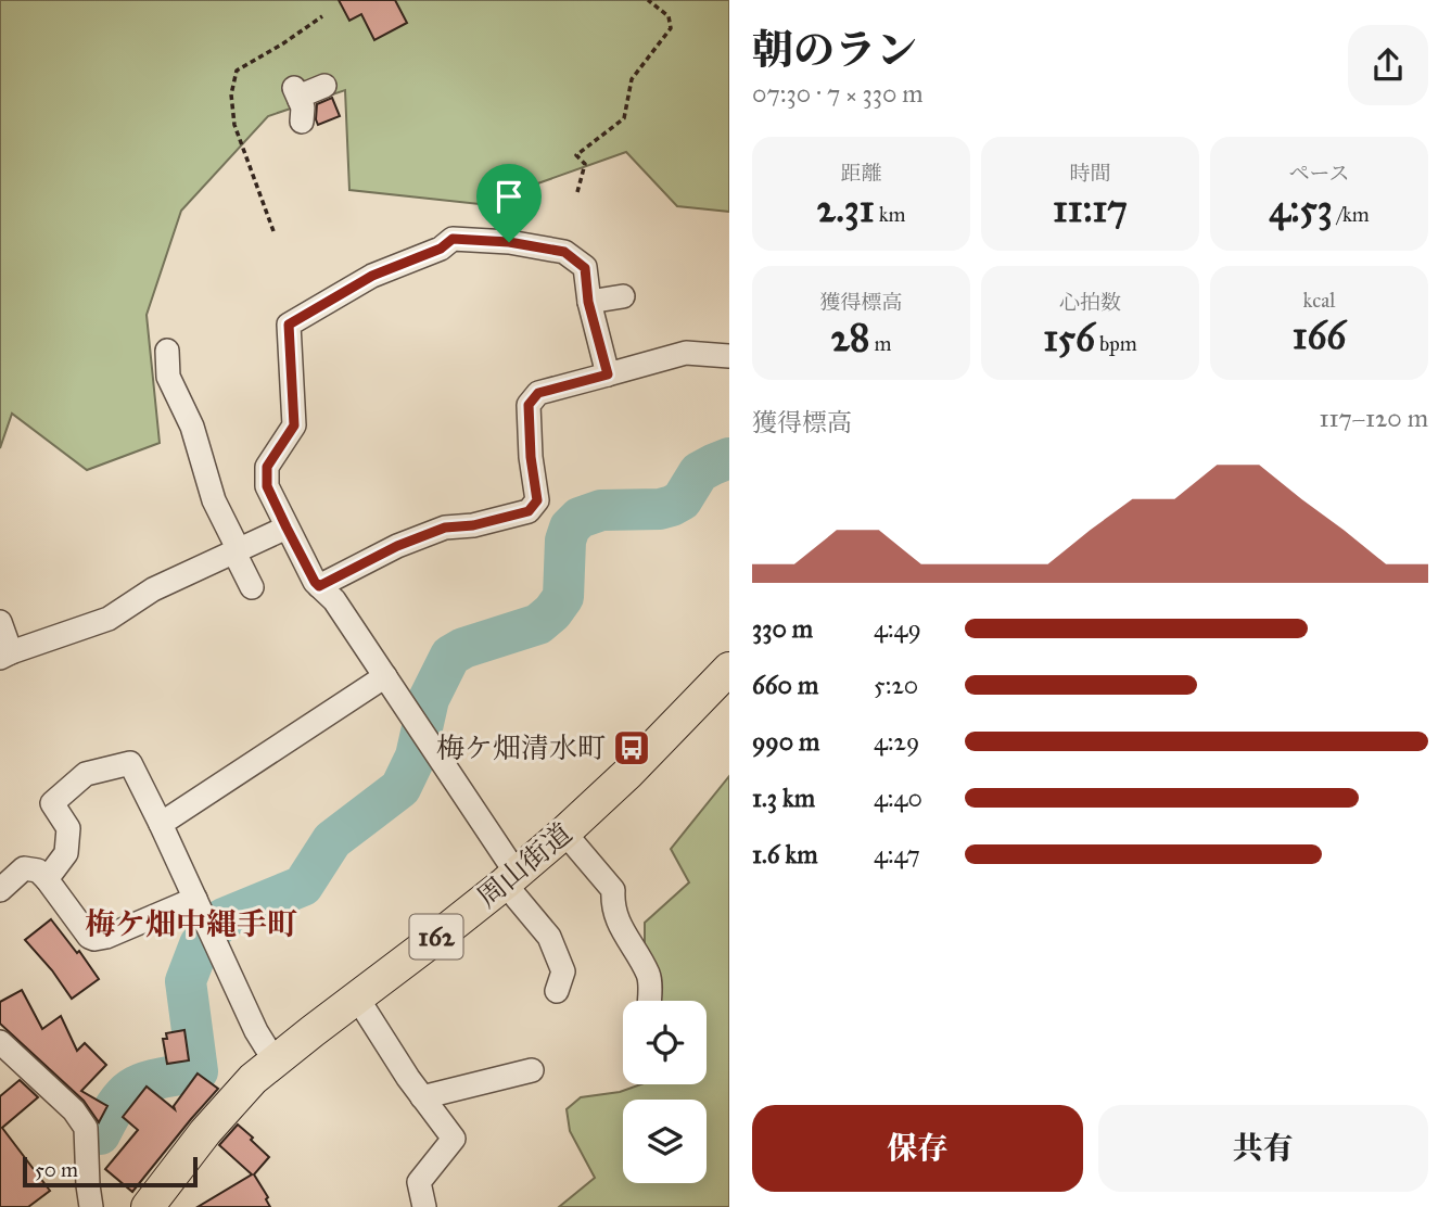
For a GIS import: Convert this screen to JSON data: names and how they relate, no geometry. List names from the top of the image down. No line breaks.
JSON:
{"streets":{"highway":["周山街道","162"]},"districts":["梅ケ畑中縄手町"],"places":{"bus stop":["梅ケ畑清水町"]},"scale_bar":"50 m","page":{"heading":["朝のラン","07:30 · 7 × 330 m"],"stats":[["距離","2.31 km"],["時間","11:17"],["ペース","4:53 /km"],["獲得標高","28 m"],["心拍数","156 bpm"],["kcal","166"]],"chart":["獲得標高","117–120 m"],"list":[{"name":"330 m","note":"4:49"},{"name":"660 m","note":"5:20"},{"name":"990 m","note":"4:29"},{"name":"1.3 km","note":"4:40"},{"name":"1.6 km","note":"4:47"}],"buttons":["保存","共有"],"scale":"50 m"}}
